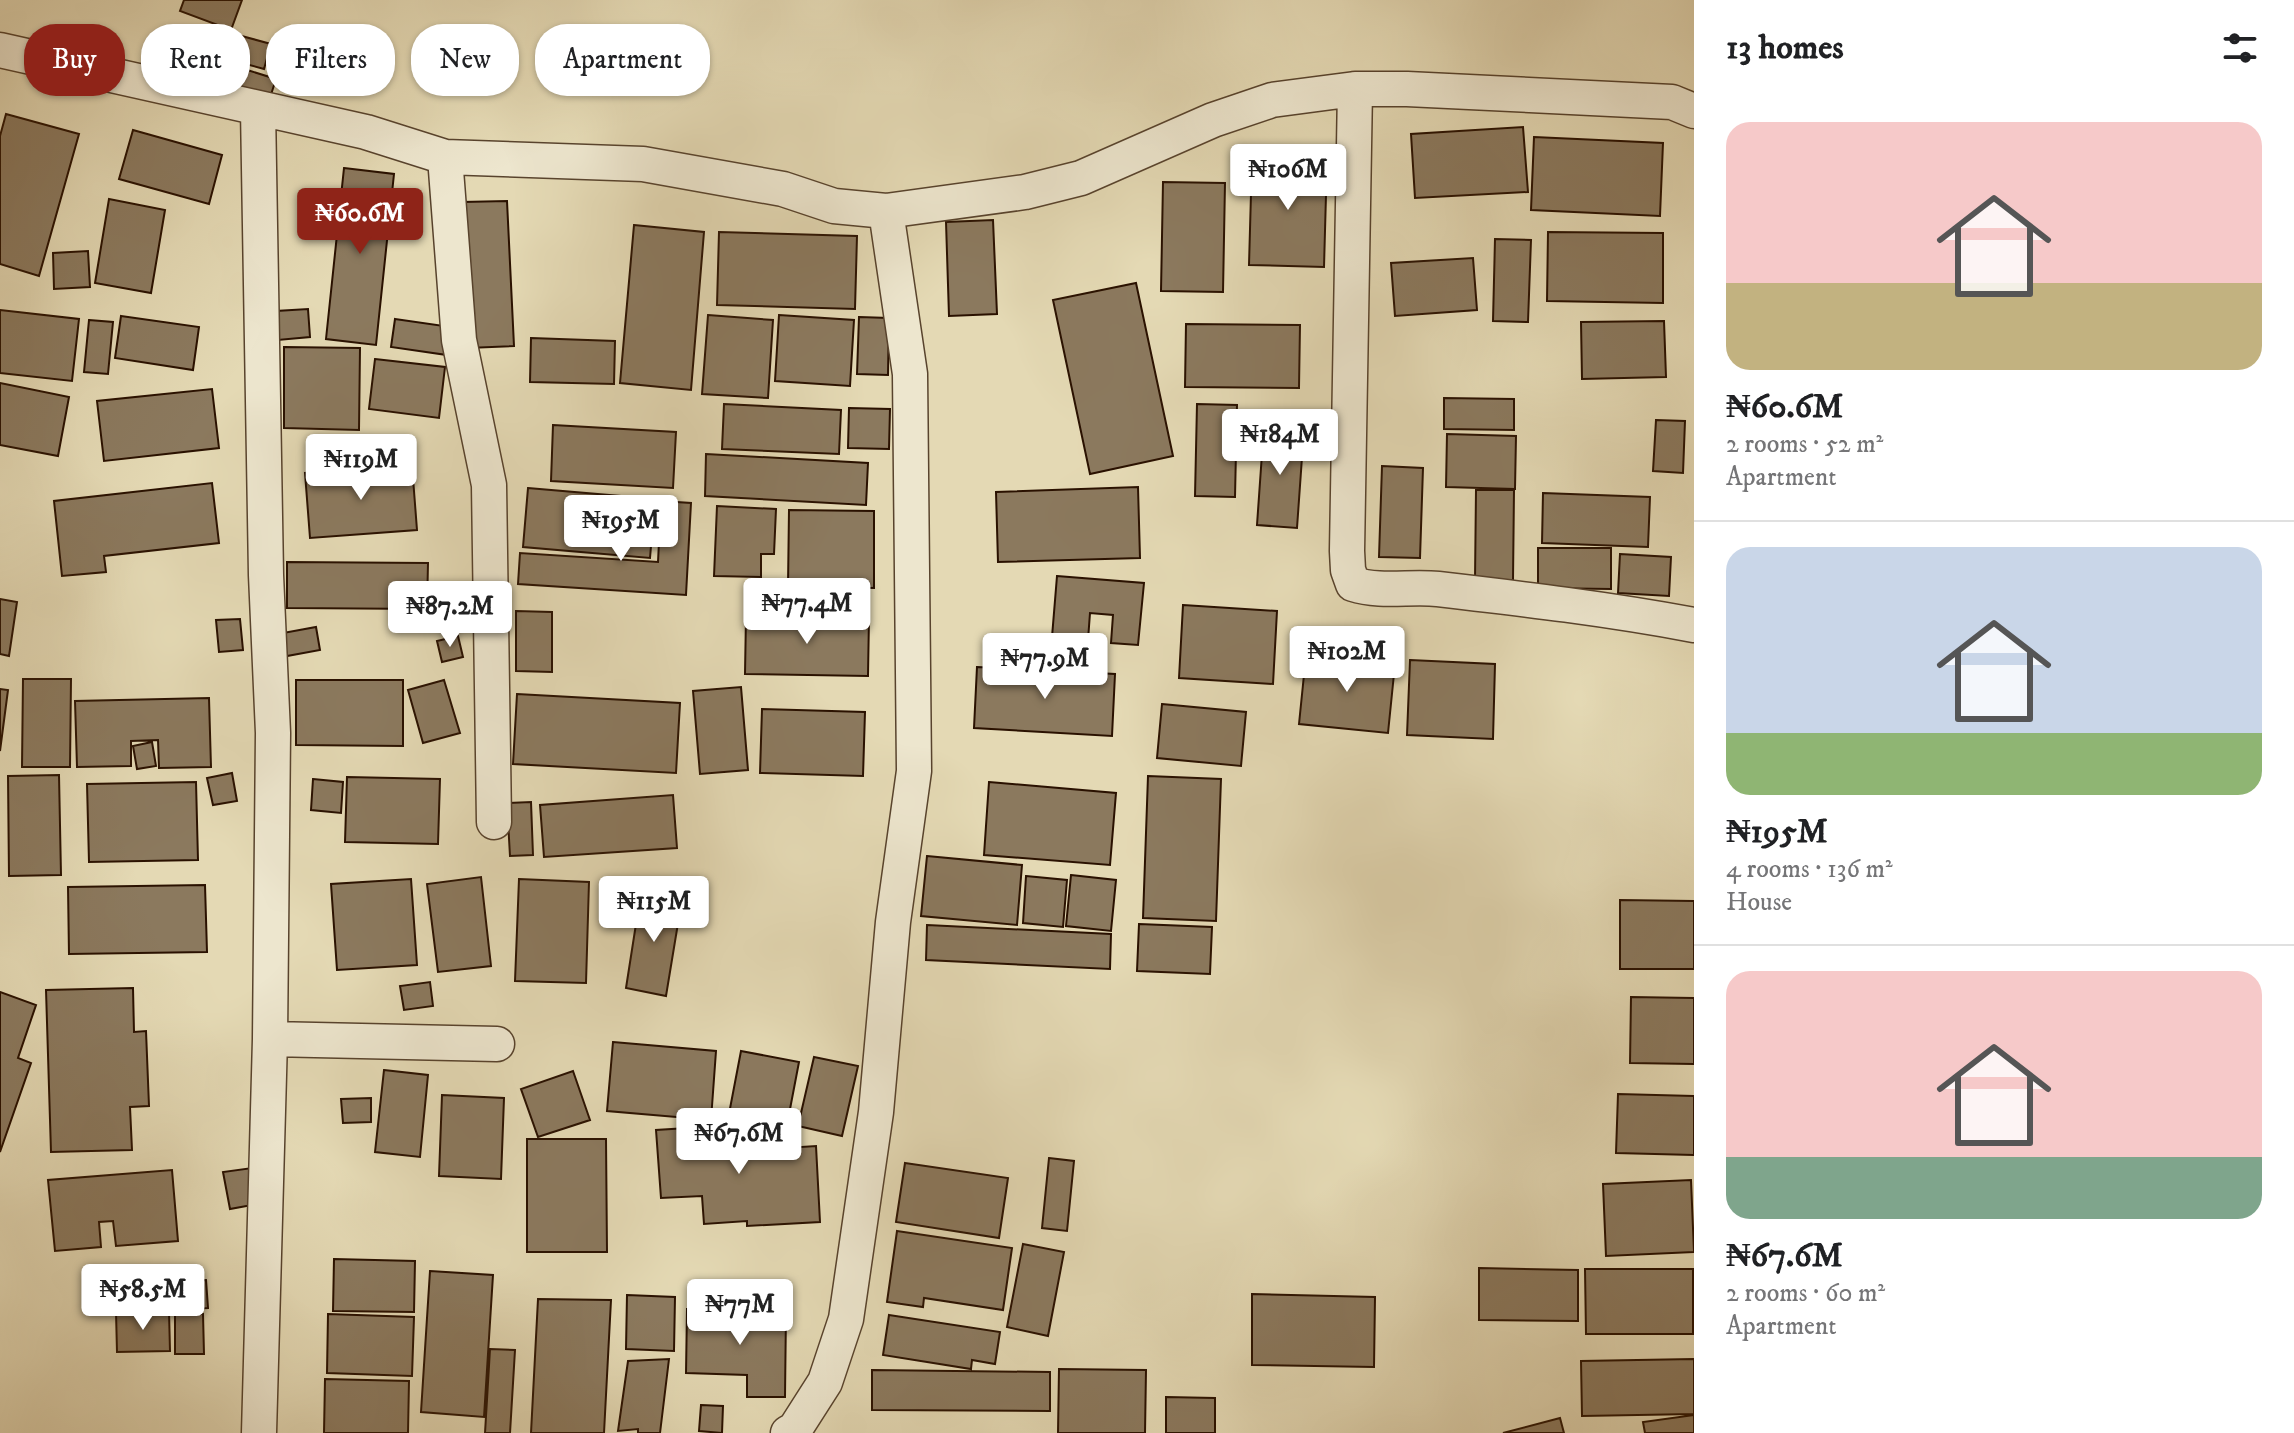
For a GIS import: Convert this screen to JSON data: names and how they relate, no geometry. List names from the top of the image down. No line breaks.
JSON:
{"page":{"heading":"13 homes","chip":["Buy","Rent","Filters","New","Apartment"],"list":[{"name":"₦60.6M","note":"2 rooms · 52 m² · Apartment"},{"name":"₦195M","note":"4 rooms · 136 m² · House"},{"name":"₦67.6M","note":"2 rooms · 60 m² · Apartment"}],"price":["₦106M","₦60.6M","₦184M","₦119M","₦195M","₦77.4M","₦87.2M","₦102M","₦77.9M","₦115M","₦67.6M","₦58.5M","₦77M"]}}
